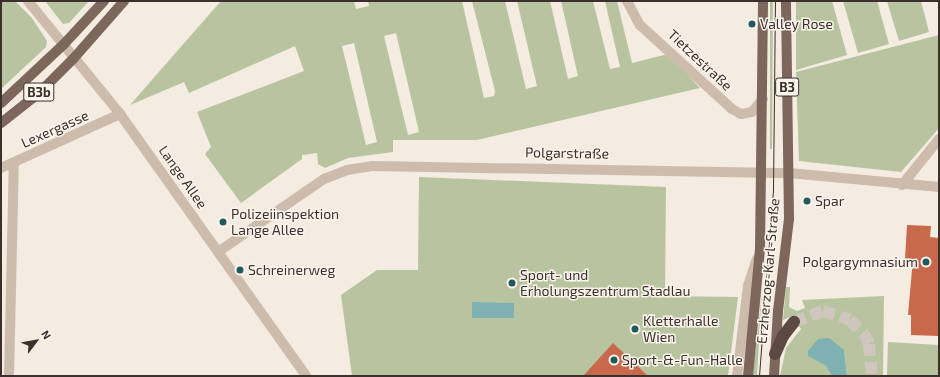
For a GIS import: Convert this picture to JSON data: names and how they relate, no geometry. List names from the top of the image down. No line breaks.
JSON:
{"streets":{"main road":["B3","B3b","Erzherzog-Karl-Straße"],"street":["Tietzestraße","Lexergasse","Polgarstraße","Lange Allee"]},"crossings":[["Tietzestraße","Erzherzog-Karl-Straße"],["B3b","Lange Allee"],["Lexergasse","Lange Allee"],["Polgarstraße","Lange Allee"],["Polgarstraße","Erzherzog-Karl-Straße"]],"places":["Valley Rose","Spar","Polizeiinspektion Lange Allee","Polgargymnasium","Schreinerweg","Sport- und Erholungszentrum Stadlau","Kletterhalle Wien","Sport-&-Fun-Halle"],"north":"top right"}
